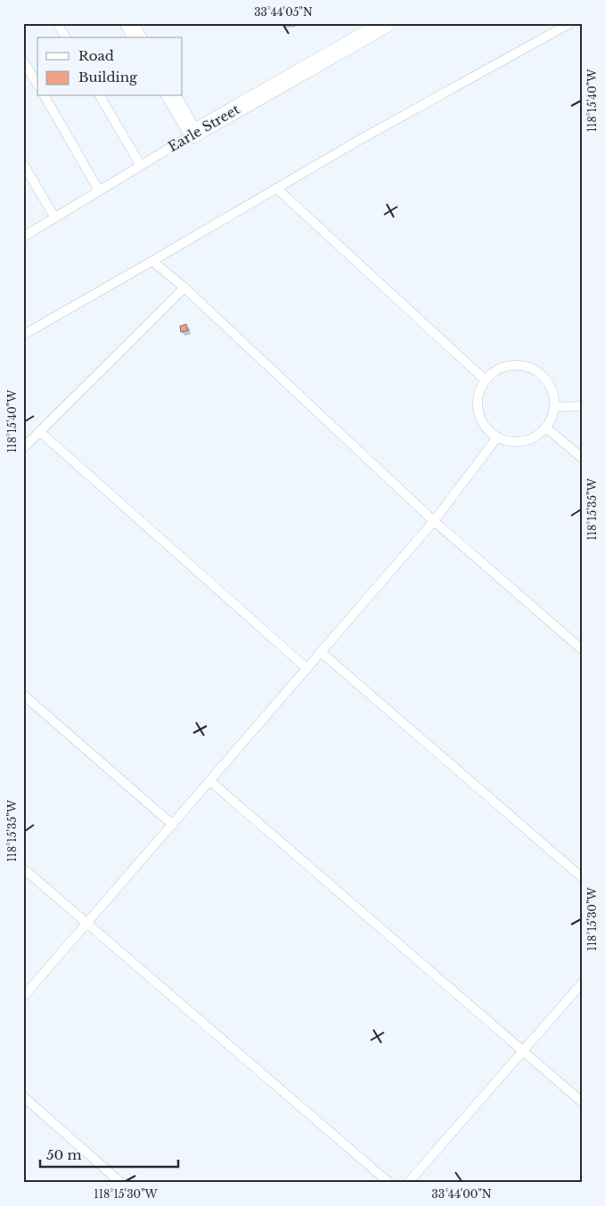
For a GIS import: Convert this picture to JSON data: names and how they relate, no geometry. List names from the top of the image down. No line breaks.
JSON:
{"streets":{"street":["Earle Street"]},"legend":["Road","Building"],"scale_bar":"50 m","coordinates":["33°44'05\"N","118°15'40\"W","118°15'35\"W","118°15'30\"W","33°44'00\"N"]}
